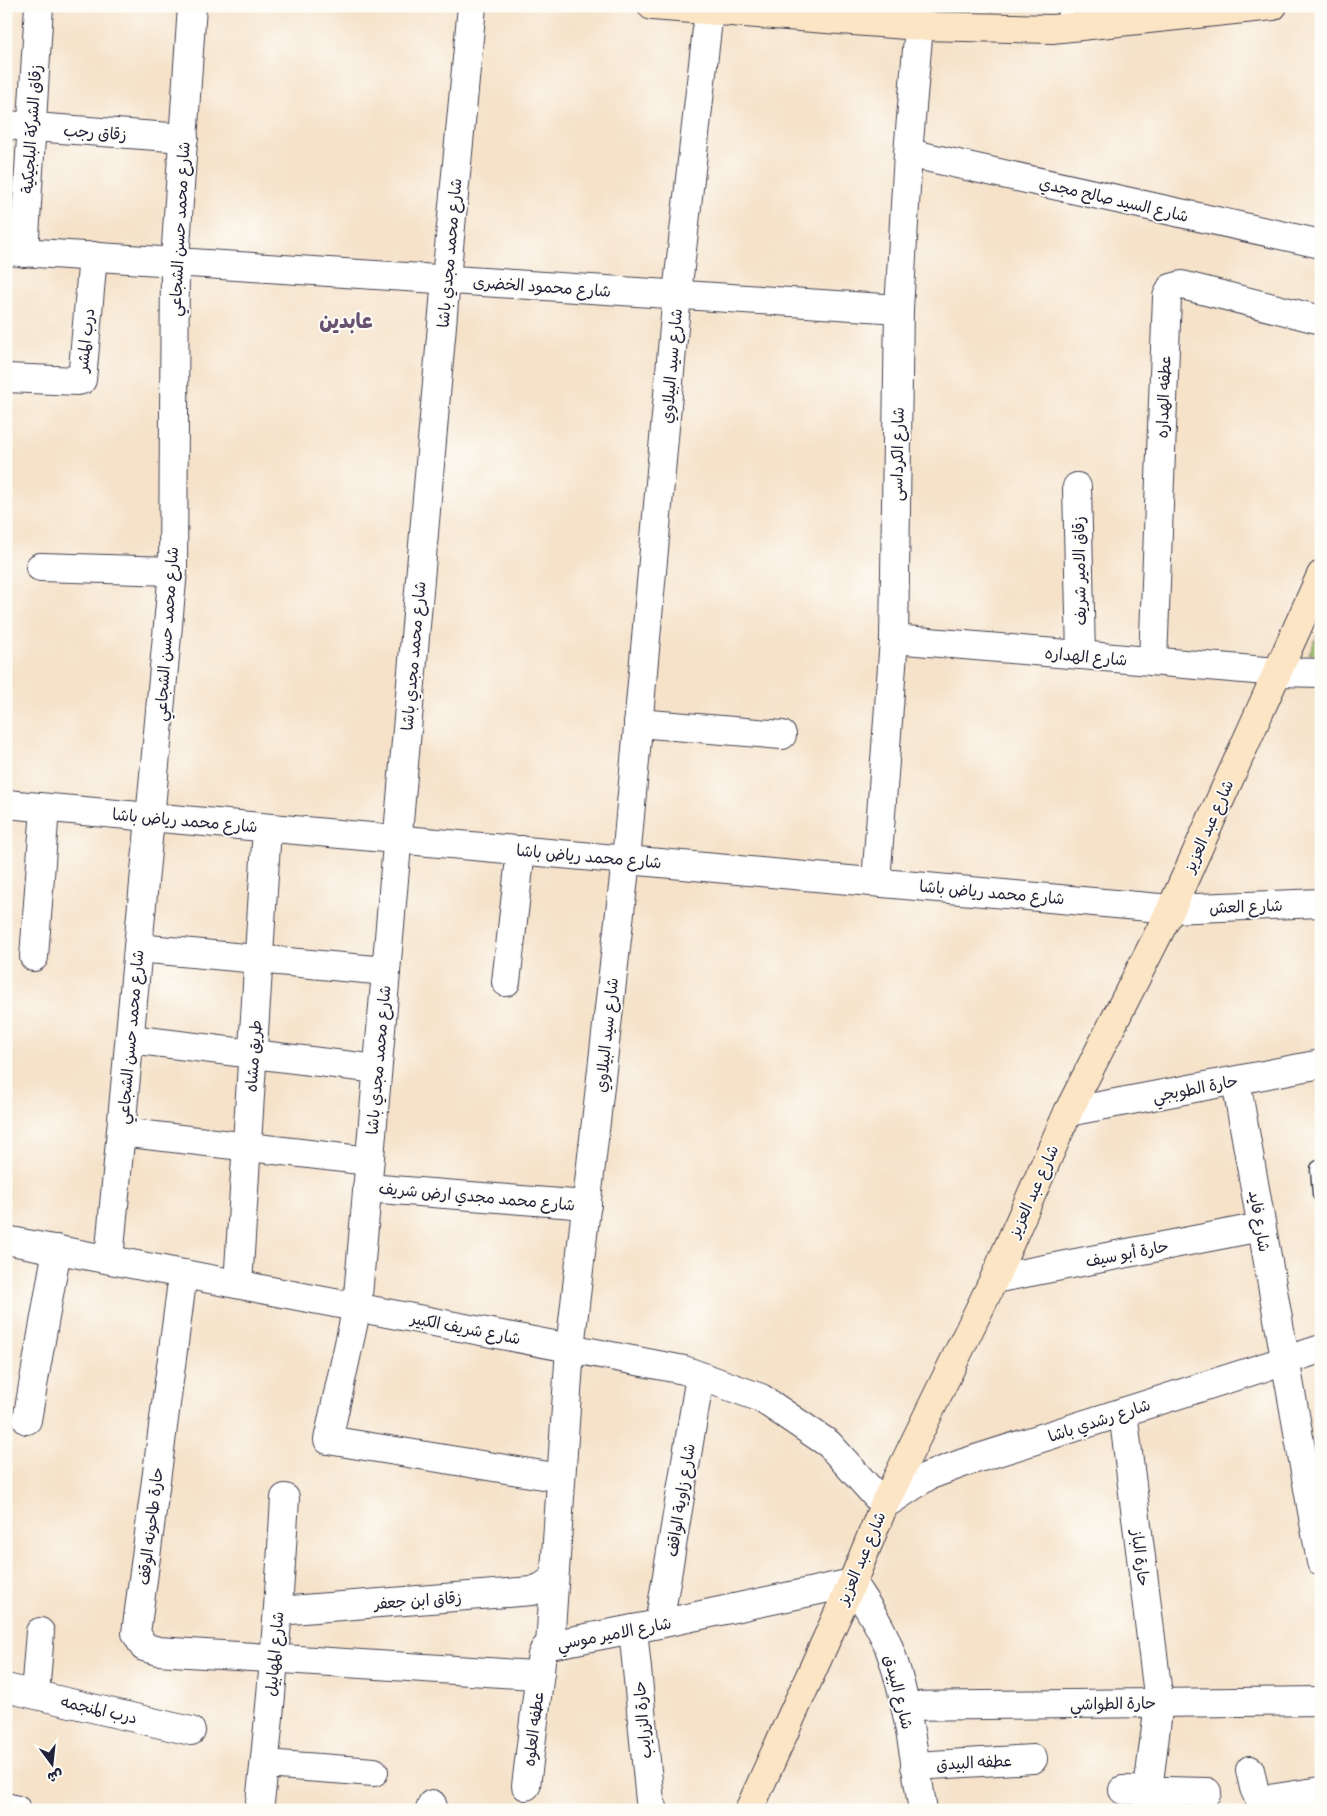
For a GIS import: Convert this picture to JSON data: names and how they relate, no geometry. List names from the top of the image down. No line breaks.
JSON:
{"streets":{"main road":["شارع عبد العزيز"],"street":["زقاق الشركة البلجيكية","زقاق رجب","شارع السيد صالح مجدي","شارع محمد حسن الشجاعي","شارع محمد مجدي باشا","شارع محمود الخضرى","درب المشر","شارع سيد البيلاوي","عطفه الهداره","شارع الكرداسى","زقاق الامير شريف","شارع الهداره","شارع محمد رياض باشا","شارع العش","طريق مشاه","حارة الطوبجي","شارع محمد مجدي ارض شريف","شارع فايد","حارة أبو سيف","شارع شريف الكبير","شارع رشدي باشا","شارع زاوية الواقف","حارة طاحونه الوقف","حارة الباز","زقاق ابن جعفر","شارع الامير موسي","شارع المهابيل","شارع البيدق","حارة الطواشي","درب المنجمه","حارة الزرايب","عطفه العلوه","عطفه البيدق"]},"crossings":[["زقاق الشركة البلجيكية","زقاق رجب"],["زقاق الشركة البلجيكية","شارع محمود الخضرى"],["زقاق رجب","شارع محمد حسن الشجاعي"],["شارع السيد صالح مجدي","شارع الكرداسى"],["شارع محمد حسن الشجاعي","شارع محمود الخضرى"],["شارع محمد حسن الشجاعي","شارع محمد رياض باشا"],["شارع محمد حسن الشجاعي","شارع محمد مجدي ارض شريف"],["شارع محمد حسن الشجاعي","شارع شريف الكبير"],["شارع محمد مجدي باشا","شارع محمود الخضرى"],["شارع محمد مجدي باشا","شارع محمد رياض باشا"],["شارع محمد مجدي باشا","شارع محمد مجدي ارض شريف"],["شارع محمد مجدي باشا","شارع شريف الكبير"],["شارع محمود الخضرى","درب المشر"],["شارع محمود الخضرى","شارع سيد البيلاوي"],["شارع محمود الخضرى","شارع الكرداسى"],["شارع سيد البيلاوي","شارع محمد رياض باشا"],["شارع سيد البيلاوي","شارع محمد مجدي ارض شريف"],["شارع سيد البيلاوي","شارع شريف الكبير"],["عطفه الهداره","شارع الهداره"],["شارع الكرداسى","شارع الهداره"],["شارع الكرداسى","شارع محمد رياض باشا"],["زقاق الامير شريف","شارع الهداره"],["شارع الهداره","شارع عبد العزيز"],["شارع محمد رياض باشا","شارع عبد العزيز"],["شارع محمد رياض باشا","شارع العش"],["شارع محمد رياض باشا","طريق مشاه"],["شارع عبد العزيز","شارع العش"],["شارع عبد العزيز","حارة الطوبجي"],["شارع عبد العزيز","حارة أبو سيف"],["شارع عبد العزيز","شارع شريف الكبير"],["شارع عبد العزيز","شارع رشدي باشا"],["شارع عبد العزيز","شارع الامير موسي"],["شارع عبد العزيز","شارع البيدق"],["طريق مشاه","شارع محمد مجدي ارض شريف"],["طريق مشاه","شارع شريف الكبير"],["حارة الطوبجي","شارع فايد"],["شارع فايد","حارة أبو سيف"],["شارع فايد","شارع رشدي باشا"],["شارع شريف الكبير","شارع رشدي باشا"],["شارع شريف الكبير","شارع زاوية الواقف"],["شارع شريف الكبير","حارة طاحونه الوقف"],["شارع رشدي باشا","حارة الباز"],["شارع زاوية الواقف","شارع الامير موسي"],["شارع زاوية الواقف","حارة الزرايب"],["حارة طاحونه الوقف","شارع المهابيل"],["حارة الباز","حارة الطواشي"],["زقاق ابن جعفر","شارع المهابيل"],["شارع الامير موسي","شارع البيدق"],["شارع الامير موسي","حارة الزرايب"],["شارع الامير موسي","عطفه العلوه"],["شارع البيدق","حارة الطواشي"],["شارع البيدق","عطفه البيدق"]],"districts":["عابدين"],"north":"bottom"}
